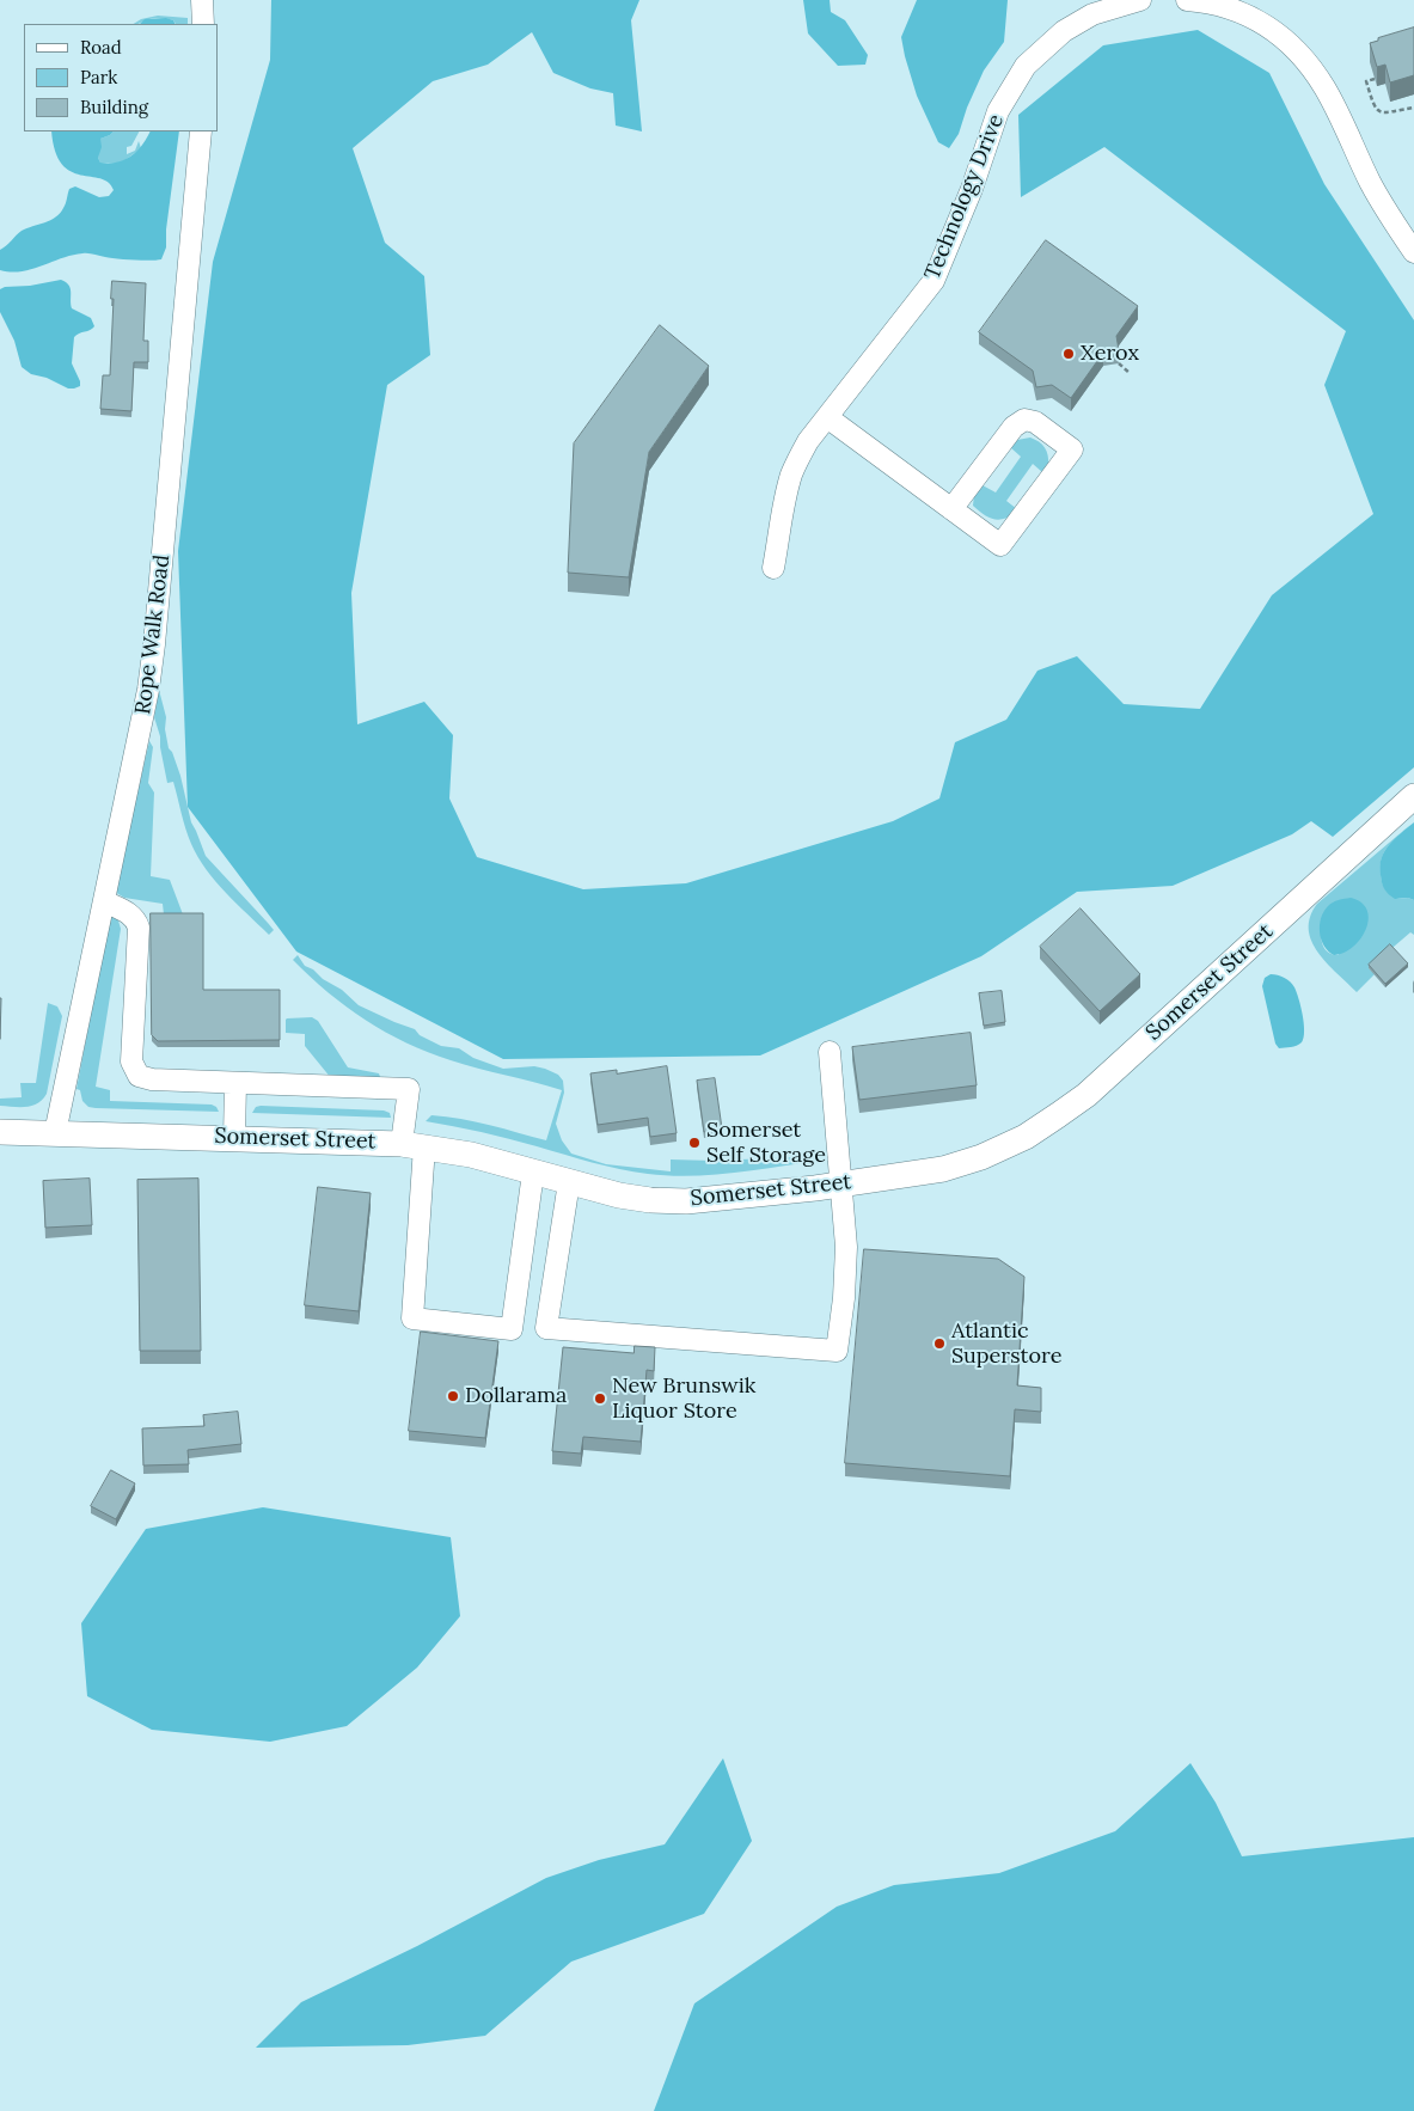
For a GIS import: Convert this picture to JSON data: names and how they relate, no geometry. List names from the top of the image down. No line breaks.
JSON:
{"streets":{"main road":["Somerset Street"],"street":["Technology Drive","Rope Walk Road"]},"crossings":[["Rope Walk Road","Somerset Street"]],"places":["Xerox","Somerset Self Storage","Atlantic Superstore","Dollarama","New Brunswik Liquor Store"],"legend":["Road","Park","Building"]}
